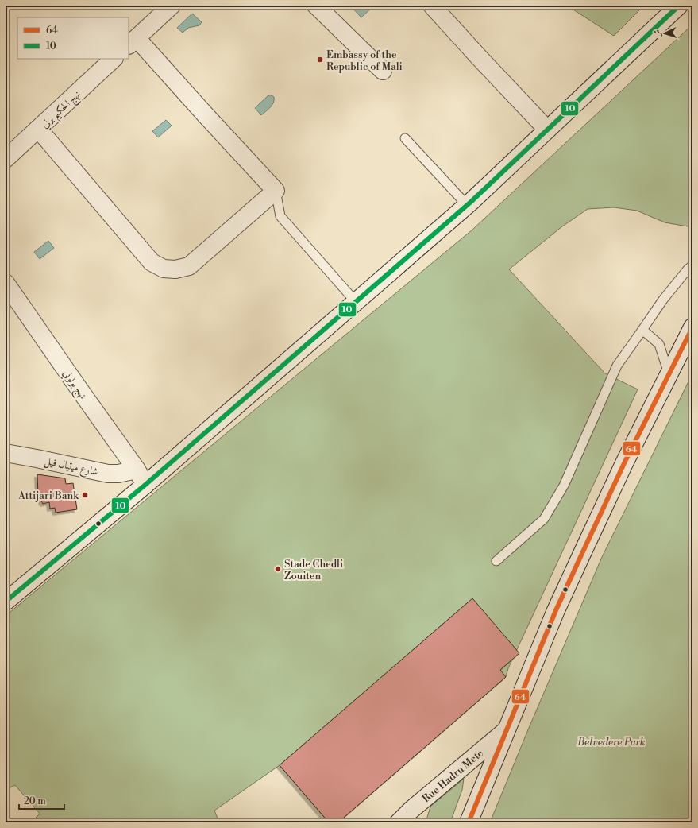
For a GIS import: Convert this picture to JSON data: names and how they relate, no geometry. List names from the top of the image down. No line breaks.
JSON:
{"streets":{"street":["نهج الحكيم برني","نهج بولوني","شارع ميتيال فيل","Rue Hadru Mete"]},"crossings":[["نهج بولوني","شارع ميتيال فيل"]],"parks":["Belvedere Park"],"places":["Embassy of the Republic of Mali","Attijari Bank","Stade Chedli Zouiten"],"lines":["transit line 10","transit line 64"],"legend":["64","10"],"scale_bar":"20 m","north":"left"}
